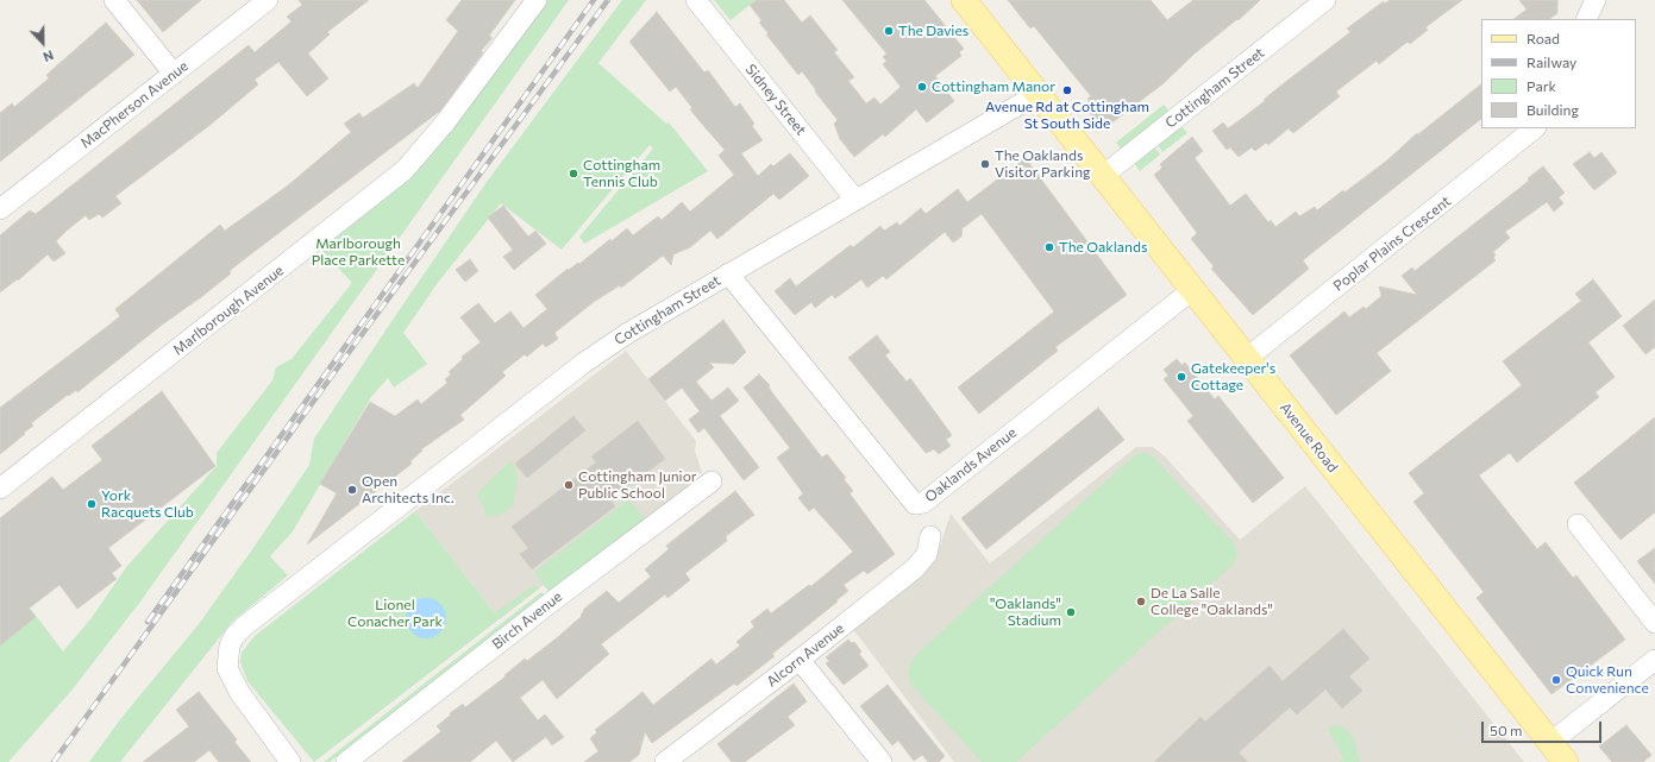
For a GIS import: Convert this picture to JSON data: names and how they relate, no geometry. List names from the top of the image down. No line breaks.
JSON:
{"streets":{"main road":["Avenue Road"],"street":["Cottingham Street","Sidney Street","MacPherson Avenue","Poplar Plains Crescent","Marlborough Avenue","Oaklands Avenue","Birch Avenue","Alcorn Avenue"]},"crossings":[["Cottingham Street","Sidney Street"],["Cottingham Street","Avenue Road"],["Cottingham Street","Oaklands Avenue"],["Poplar Plains Crescent","Avenue Road"],["Avenue Road","Oaklands Avenue"]],"parks":["Marlborough Place Parkette","Lionel Conacher Park"],"places":["The Davies","Cottingham Manor","Avenue Rd at Cottingham St South Side","The Oaklands Visitor Parking","Cottingham Tennis Club","The Oaklands","Gatekeeper's Cottage","Cottingham Junior Public School","Open Architects Inc.","York Racquets Club","De La Salle College \"Oaklands\"","\"Oaklands\" Stadium","Quick Run Convenience"],"legend":["Road","Railway","Park","Building"],"scale_bar":"50 m","north":"bottom"}
